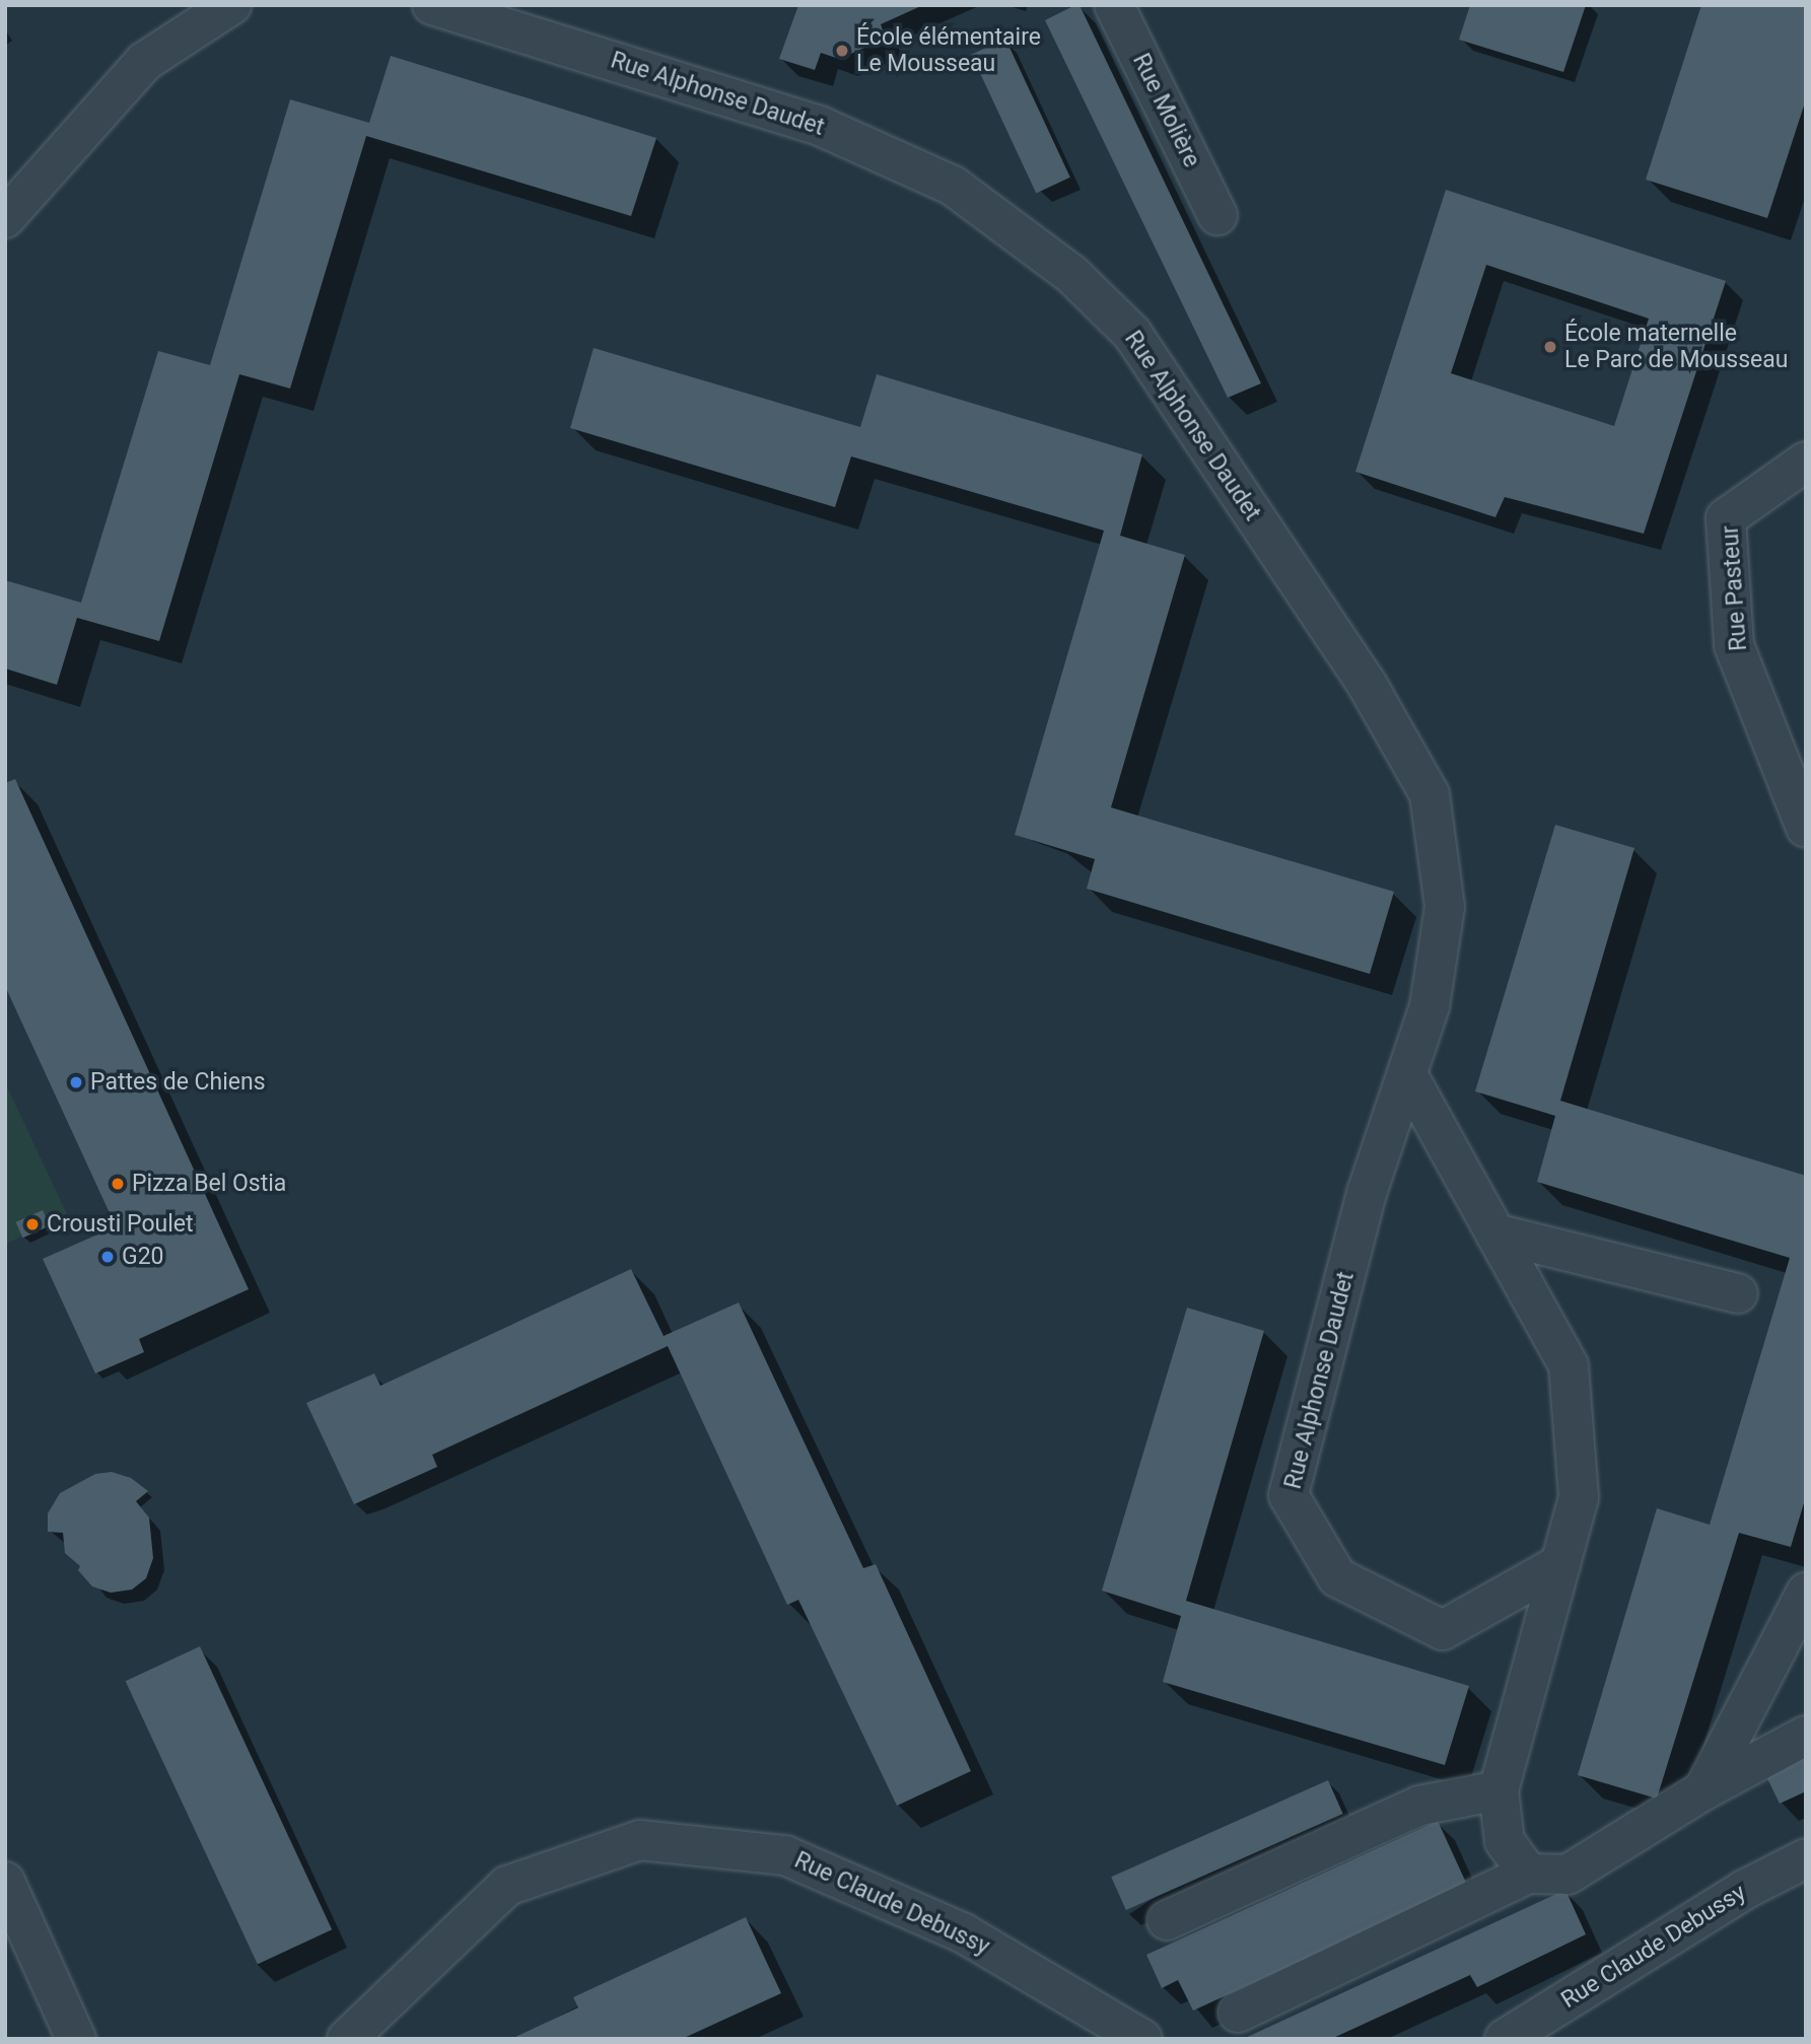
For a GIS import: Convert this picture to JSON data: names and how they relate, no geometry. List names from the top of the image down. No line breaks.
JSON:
{"streets":{"street":["Rue Alphonse Daudet","Rue Molière","Rue Pasteur","Rue Claude Debussy"]},"places":["École élémentaire Le Mousseau","École maternelle Le Parc de Mousseau","Pattes de Chiens","Pizza Bel Ostia","Crousti Poulet","G20"]}
